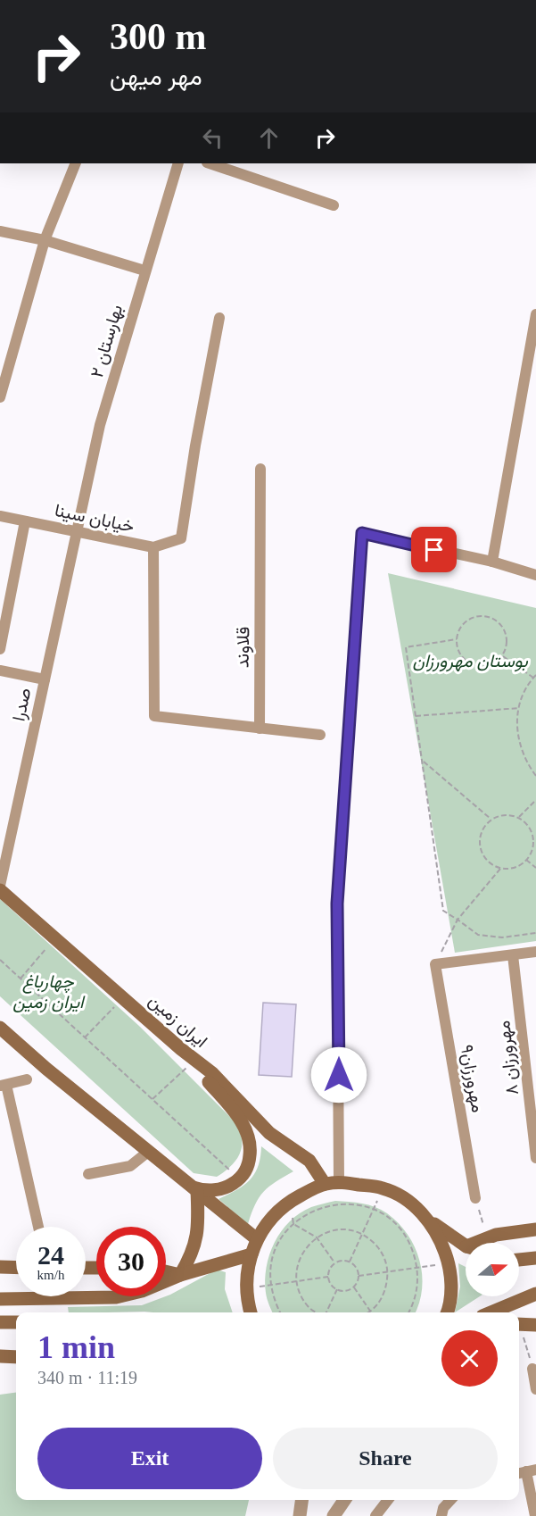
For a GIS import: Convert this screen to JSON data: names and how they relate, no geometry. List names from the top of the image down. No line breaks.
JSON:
{"streets":{"main road":["ایران زمین"],"street":["بهارستان ۲","خیابان سینا","قلاوند","صدرا","مهرورزان ۸","مهرورزان۹"]},"crossings":[["بهارستان ۲","خیابان سینا"],["بهارستان ۲","صدرا"],["خیابان سینا","صدرا"]],"parks":["بوستان مهرورزان","چهارباغ ایران زمین"],"north":"right","page":{"turn":["300 m","مهر میهن"],"speed":"24 km/h","limit":"30","heading":["1 min","340 m · 11:19"],"buttons":["Exit","Share"]}}
